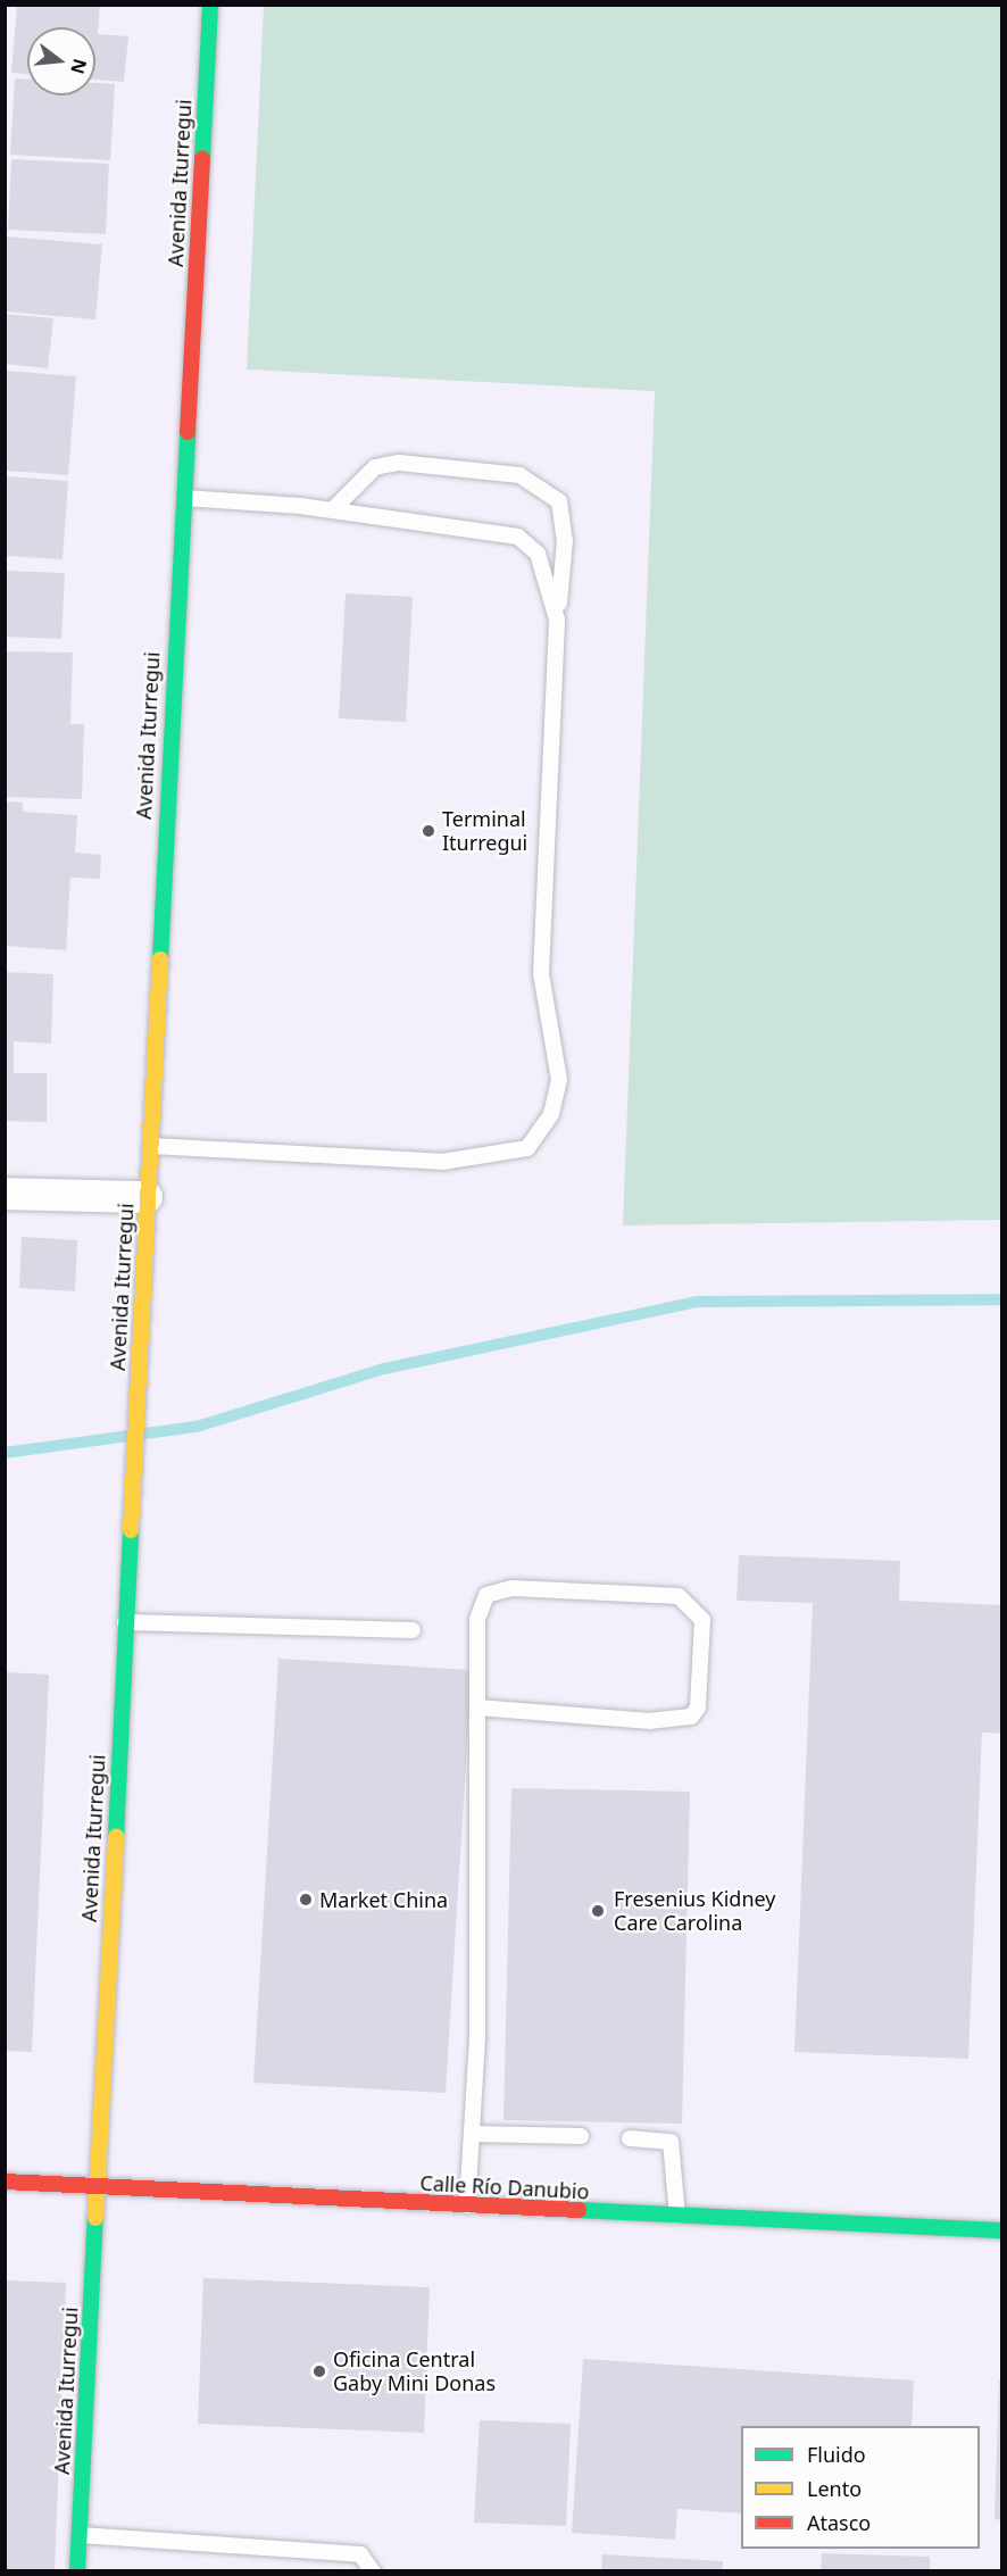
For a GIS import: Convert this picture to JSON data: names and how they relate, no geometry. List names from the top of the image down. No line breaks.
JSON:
{"streets":{"street":["Avenida Iturregui","Calle Río Danubio"]},"crossings":[["Avenida Iturregui","Calle Río Danubio"]],"places":["Terminal Iturregui","Market China","Fresenius Kidney Care Carolina","Oficina Central Gaby Mini Donas"],"legend":["Fluido","Lento","Atasco"],"north":"right"}
